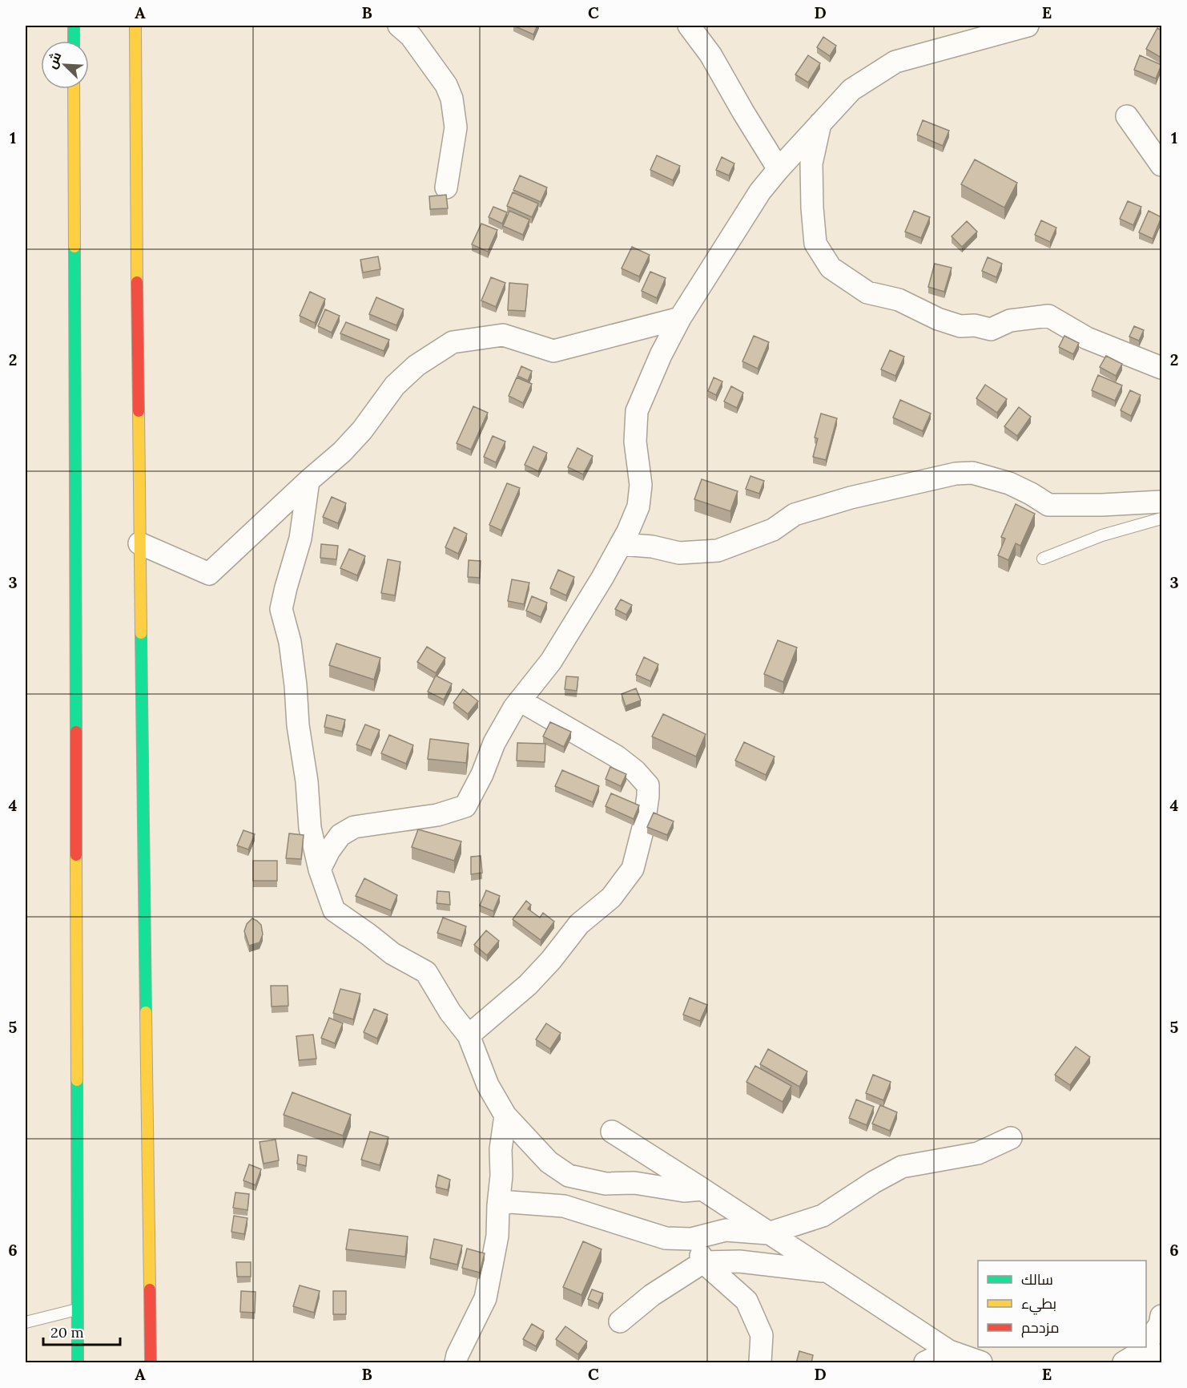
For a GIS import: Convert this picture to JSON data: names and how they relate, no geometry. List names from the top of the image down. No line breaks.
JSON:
{"legend":["سالك","بطيء","مزدحم"],"scale_bar":"20 m","north":"top left","grid":{"columns":["A","B","C","D","E"],"rows":["1","2","3","4","5","6"]}}
